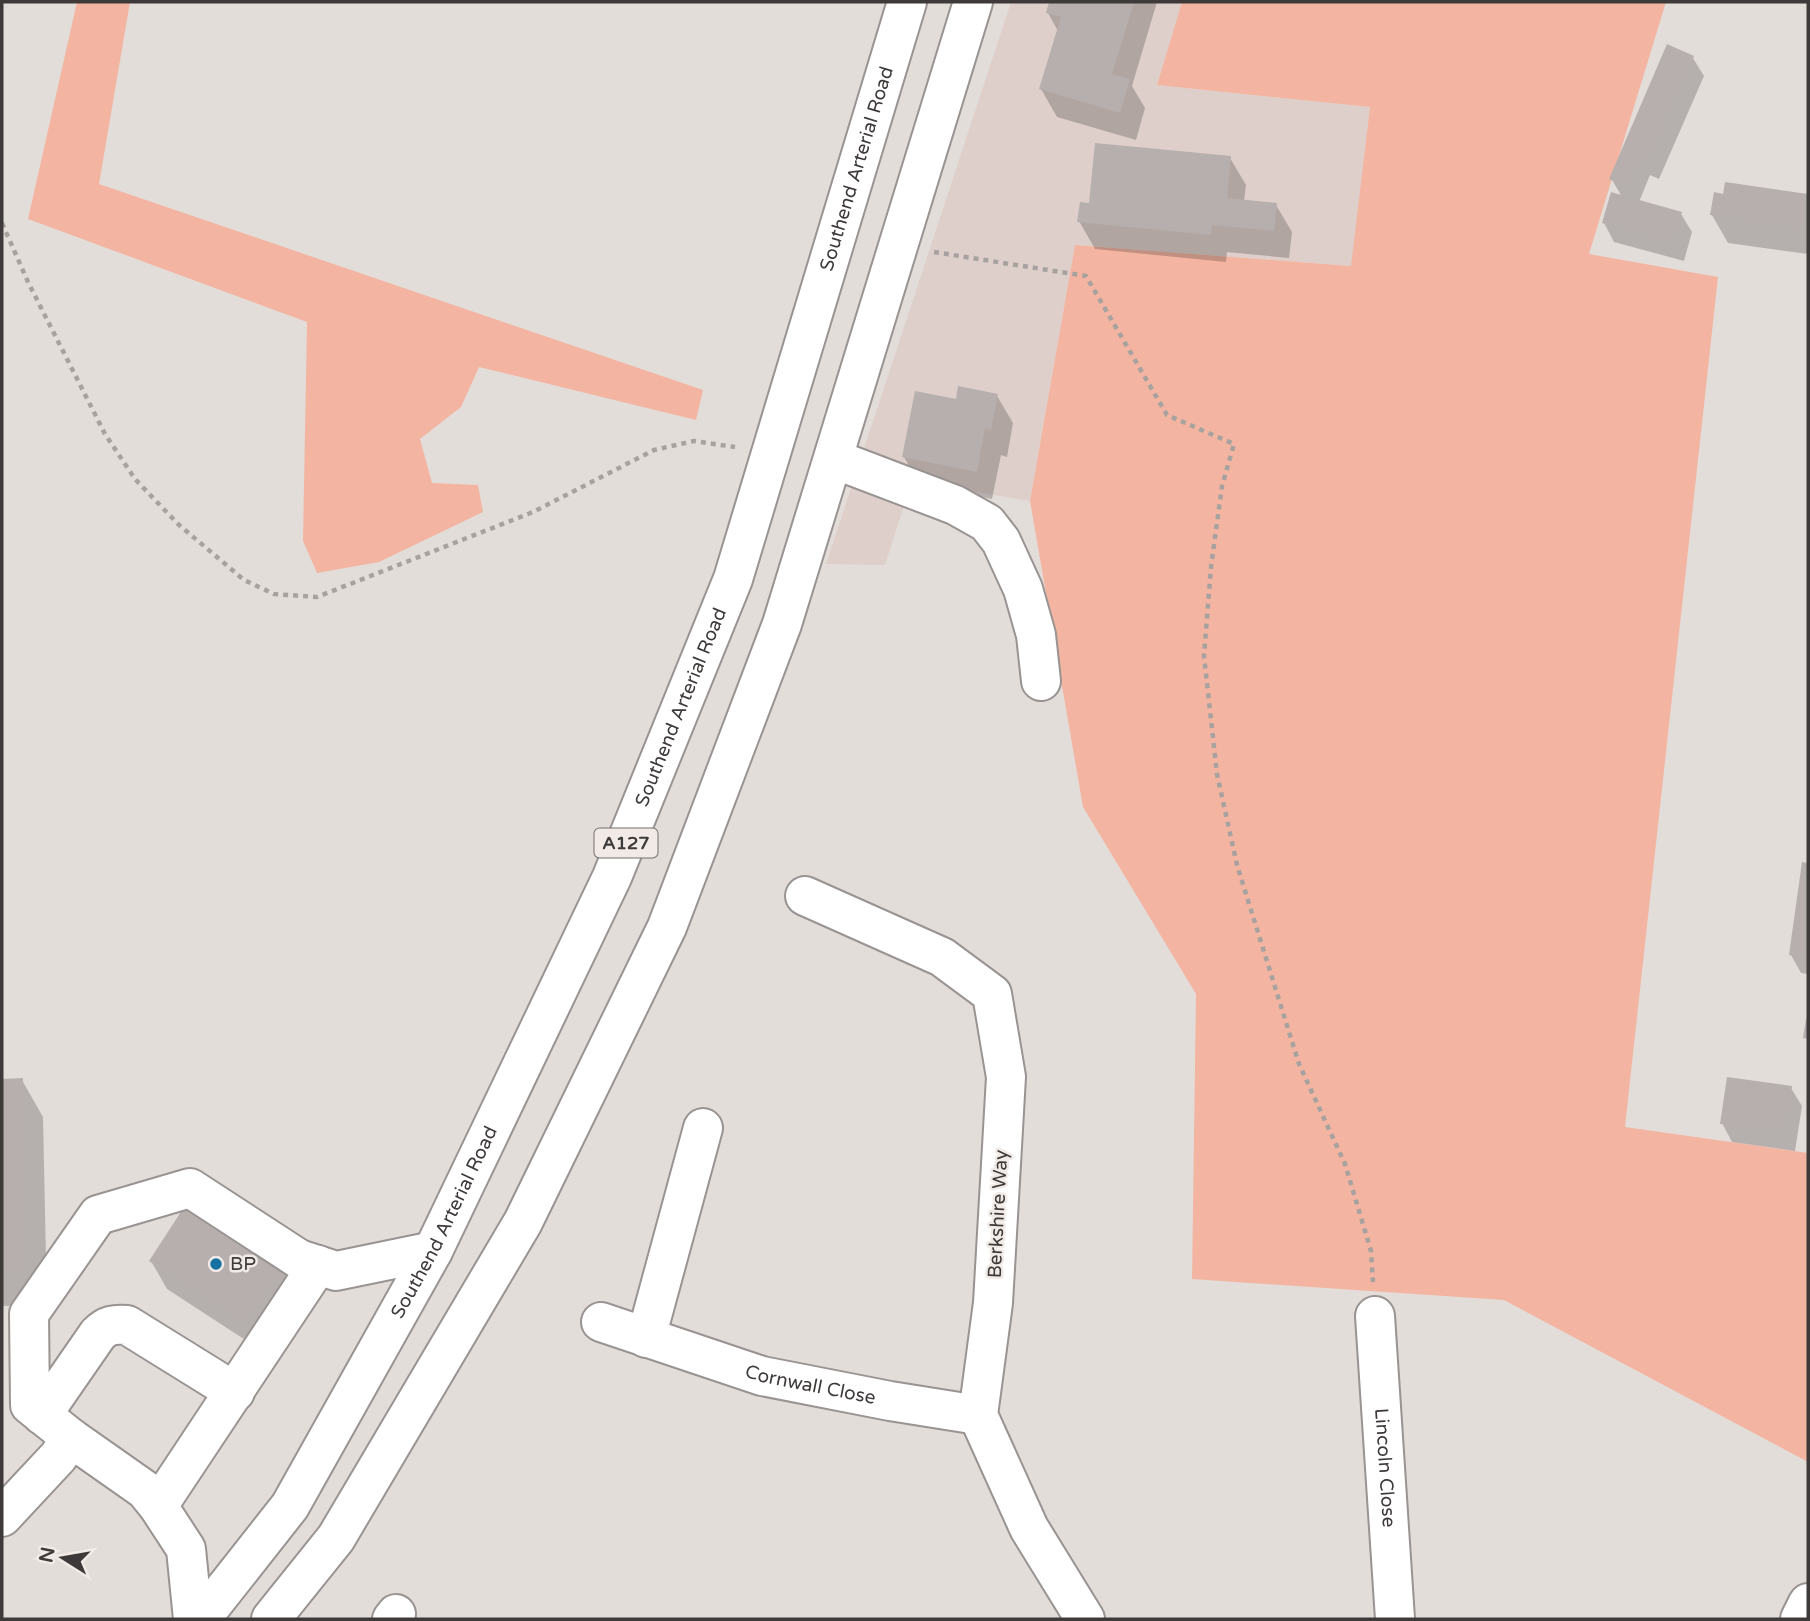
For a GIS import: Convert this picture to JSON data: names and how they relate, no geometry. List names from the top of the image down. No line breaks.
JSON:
{"streets":{"main road":["Southend Arterial Road","A127","Berkshire Way","Cornwall Close","Lincoln Close"]},"crossings":[["Berkshire Way","Cornwall Close"]],"places":["BP"],"north":"left"}
